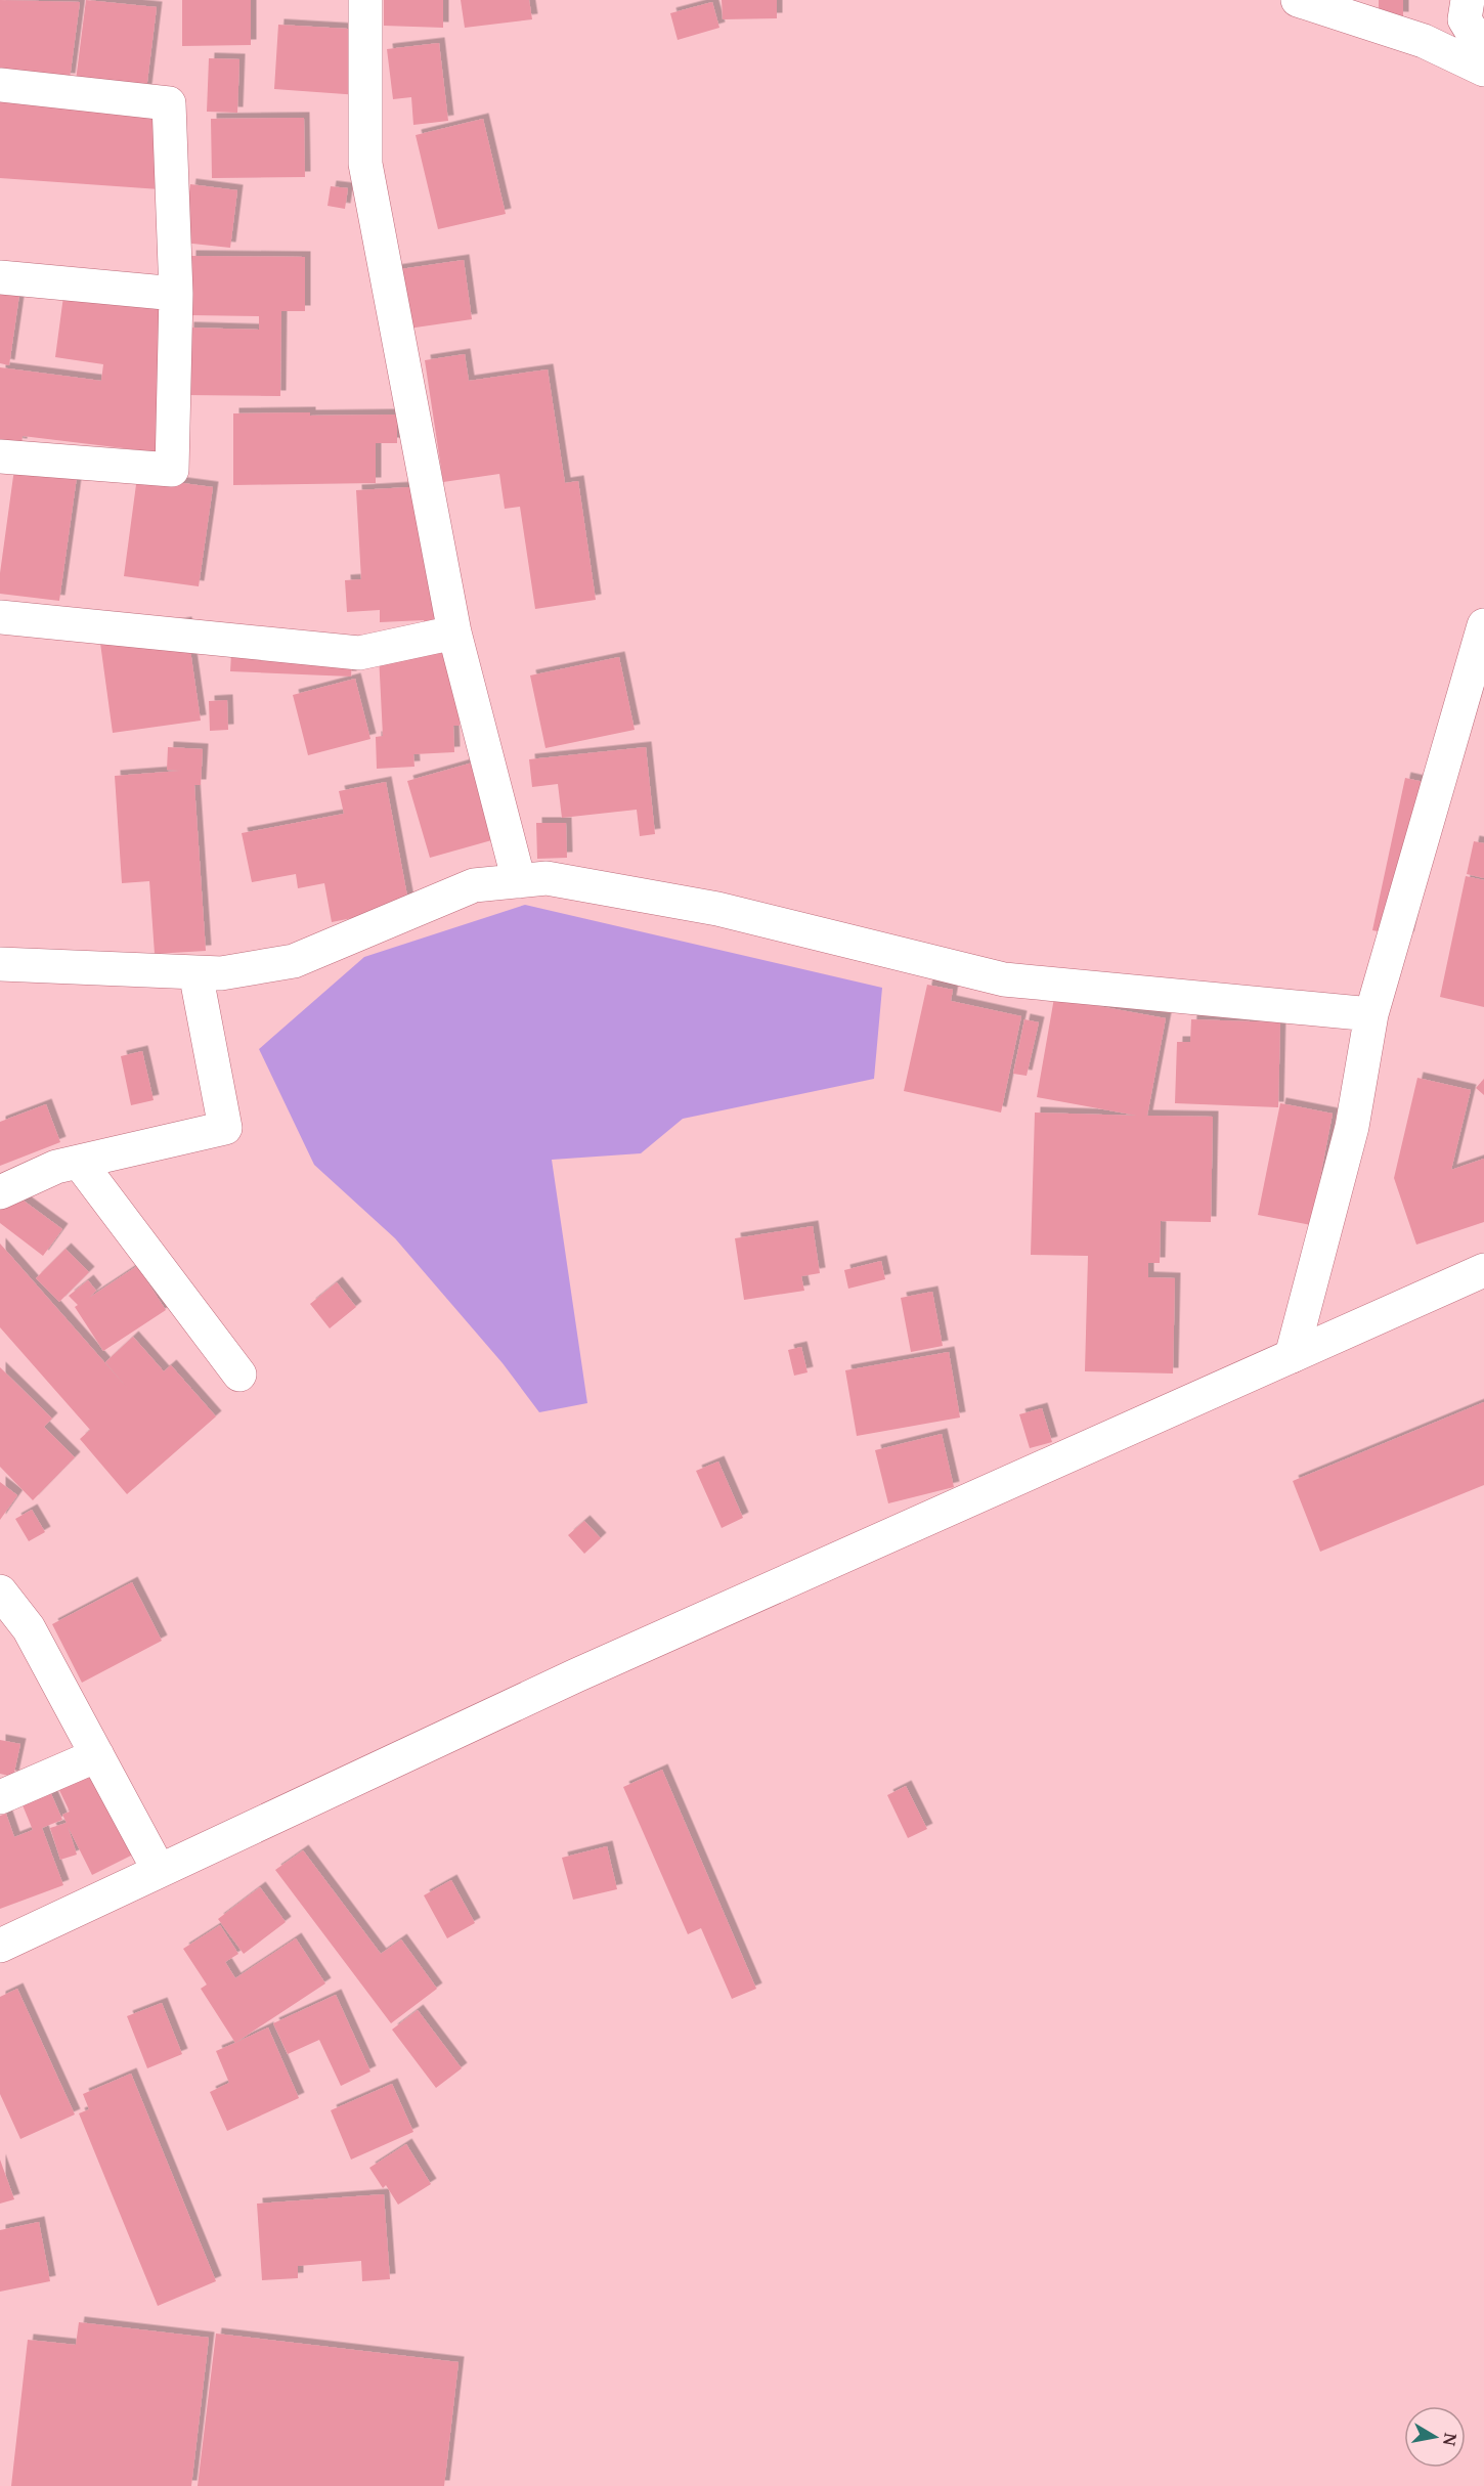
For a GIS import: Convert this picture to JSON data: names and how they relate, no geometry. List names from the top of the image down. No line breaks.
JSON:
{"north":"right"}
